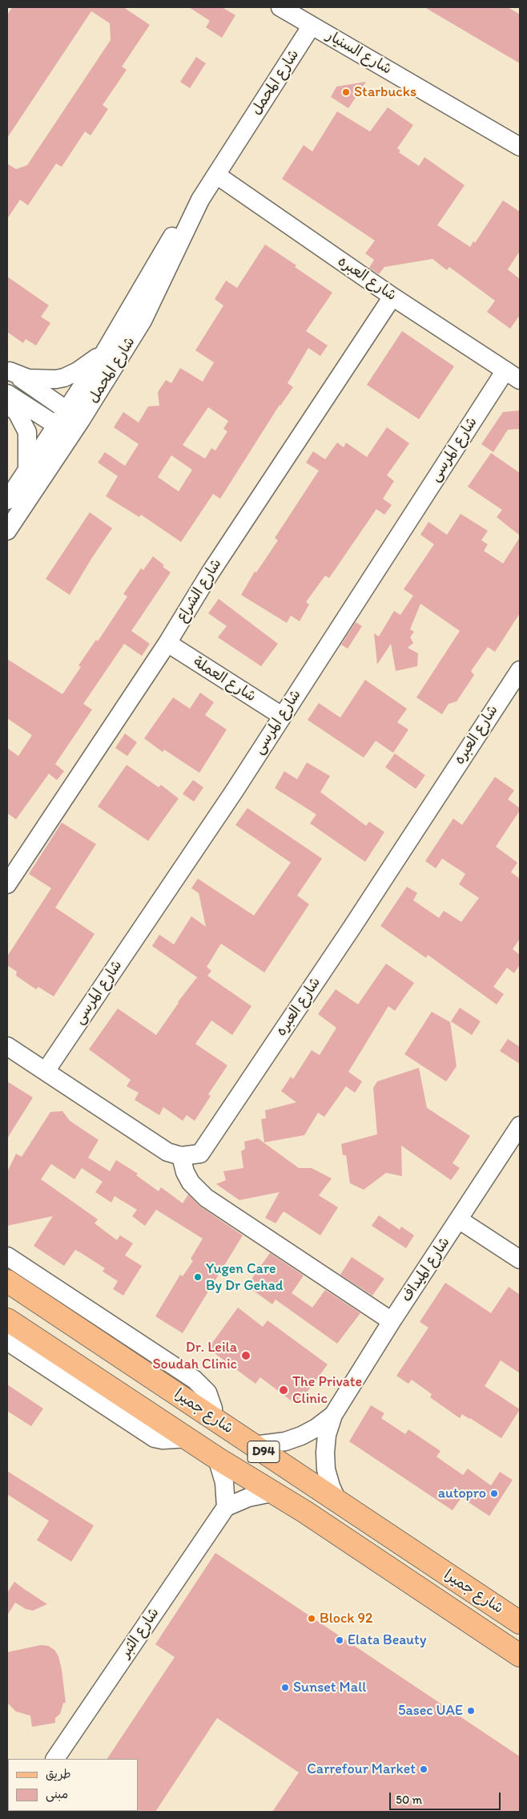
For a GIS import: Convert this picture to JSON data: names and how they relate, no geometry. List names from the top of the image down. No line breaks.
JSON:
{"streets":{"main road":["شارع جميرا","D94"],"street":["شارع السنيار","شارع المحمل","شارع العبره","شارع المرسى","شارع الشراع","شارع العملة","شارع الميداف","شارع الثبر"]},"crossings":[["شارع السنيار","شارع المحمل"],["شارع المحمل","شارع العبره"],["شارع العبره","شارع المرسى"],["شارع العبره","شارع الشراع"],["شارع المرسى","شارع العملة"],["شارع الشراع","شارع العملة"],["شارع الميداف","شارع جميرا"]],"places":["Starbucks","Yugen Care By Dr Gehad","Dr. Leila Soudah Clinic","The Private Clinic","autopro","Block 92","Elata Beauty","Sunset Mall","5asec UAE","Carrefour Market"],"legend":["طريق","مبنى"],"scale_bar":"50 m"}
